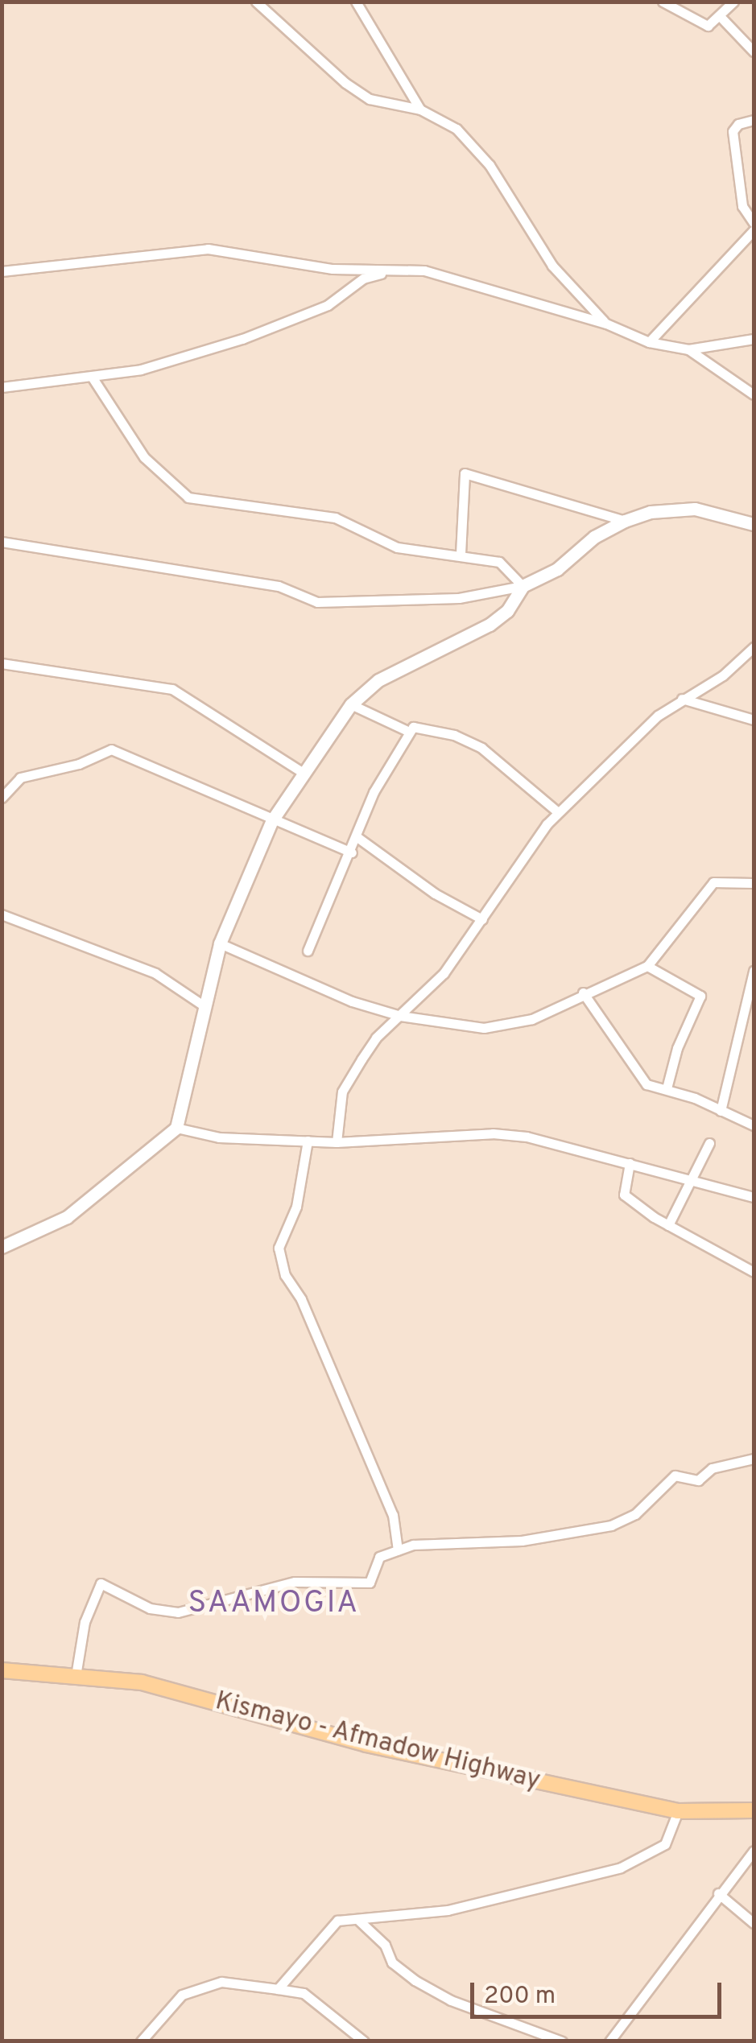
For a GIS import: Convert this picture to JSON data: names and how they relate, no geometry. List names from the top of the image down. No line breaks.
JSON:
{"streets":{"main road":["Kismayo - Afmadow Highway"]},"districts":["SAAMOGIA"],"scale_bar":"200 m"}
